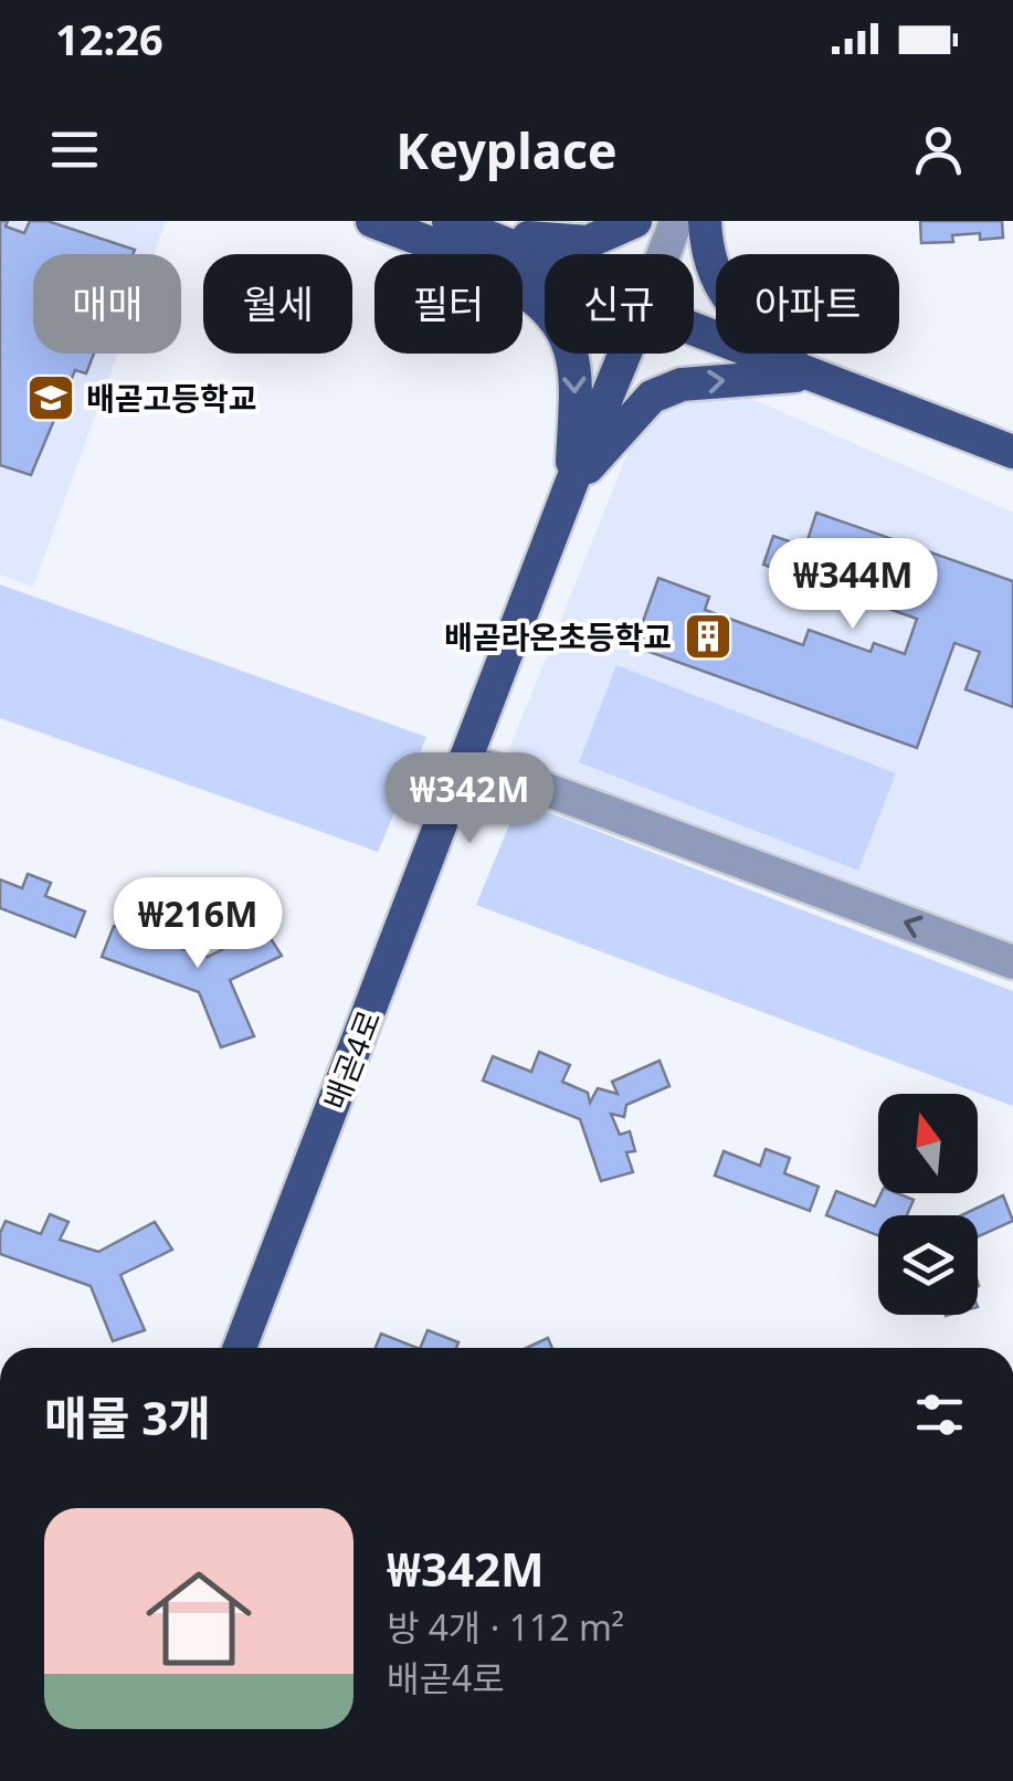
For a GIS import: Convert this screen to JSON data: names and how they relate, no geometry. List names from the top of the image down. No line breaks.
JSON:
{"streets":{"main road":["배곧4로"]},"places":{"school or university":["배곧고등학교"],"building":["배곧라온초등학교"]},"north":"top","page":{"status":"12:26","header":"Keyplace","chip":["매매","월세","필터","신규","아파트"],"price":["₩344M","₩342M","₩216M"],"heading":"매물 3개","list":[{"name":"₩342M","note":"방 4개 · 112 m² · 배곧4로"}]}}
